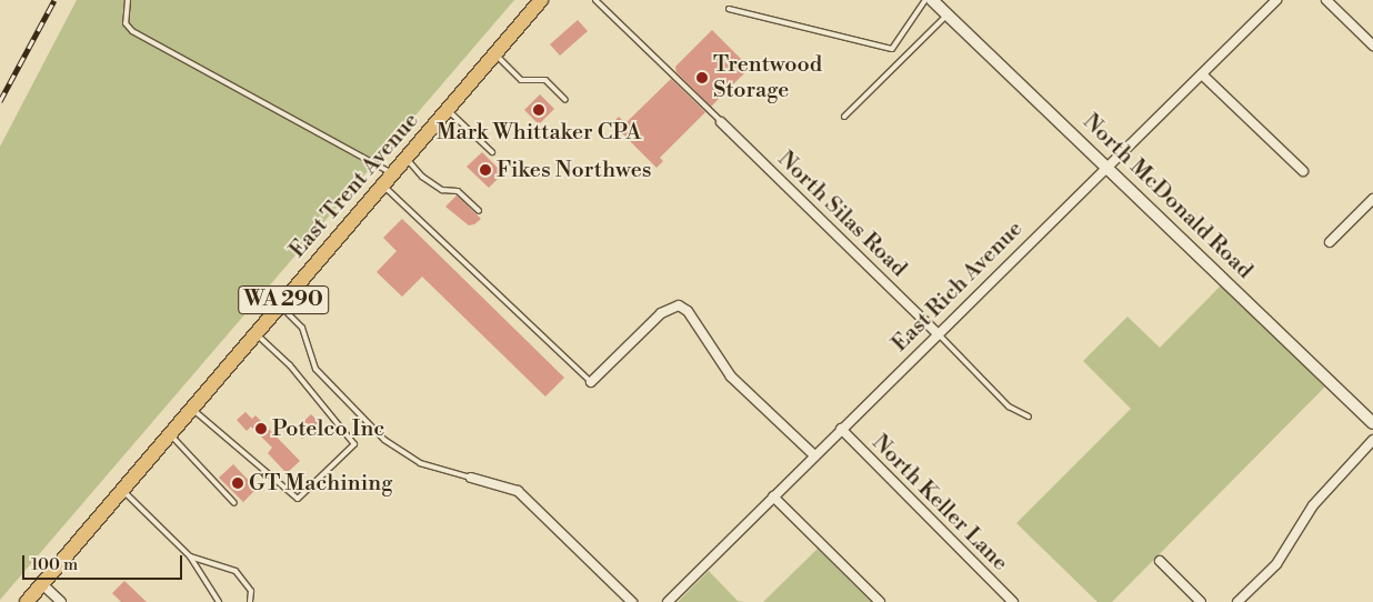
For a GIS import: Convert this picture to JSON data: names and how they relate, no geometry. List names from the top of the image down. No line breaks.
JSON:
{"streets":{"main road":["East Trent Avenue","WA 290"],"street":["North McDonald Road","North Silas Road","East Rich Avenue","North Keller Lane"]},"crossings":[["North McDonald Road","East Rich Avenue"],["North Silas Road","East Rich Avenue"],["East Rich Avenue","North Keller Lane"]],"places":["Trentwood Storage","Mark Whittaker CPA","Fikes Northwes","Potelco Inc","GT Machining"],"scale_bar":"100 m"}
